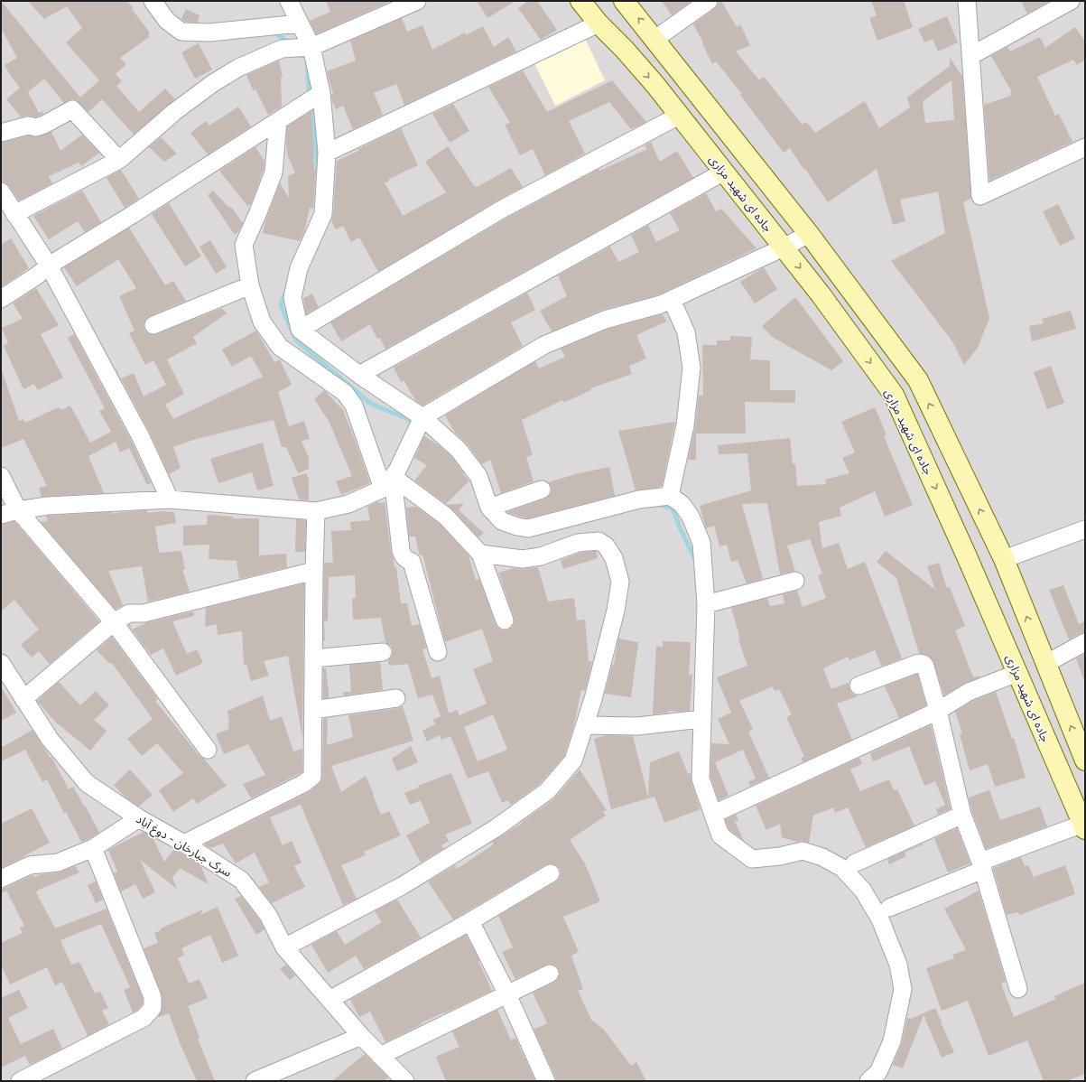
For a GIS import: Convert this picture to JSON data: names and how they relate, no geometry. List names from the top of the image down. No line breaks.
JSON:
{"streets":{"main road":["جاده ای شهید مزاری"],"street":["سرک جبارخان - دوغ آباد"]}}
